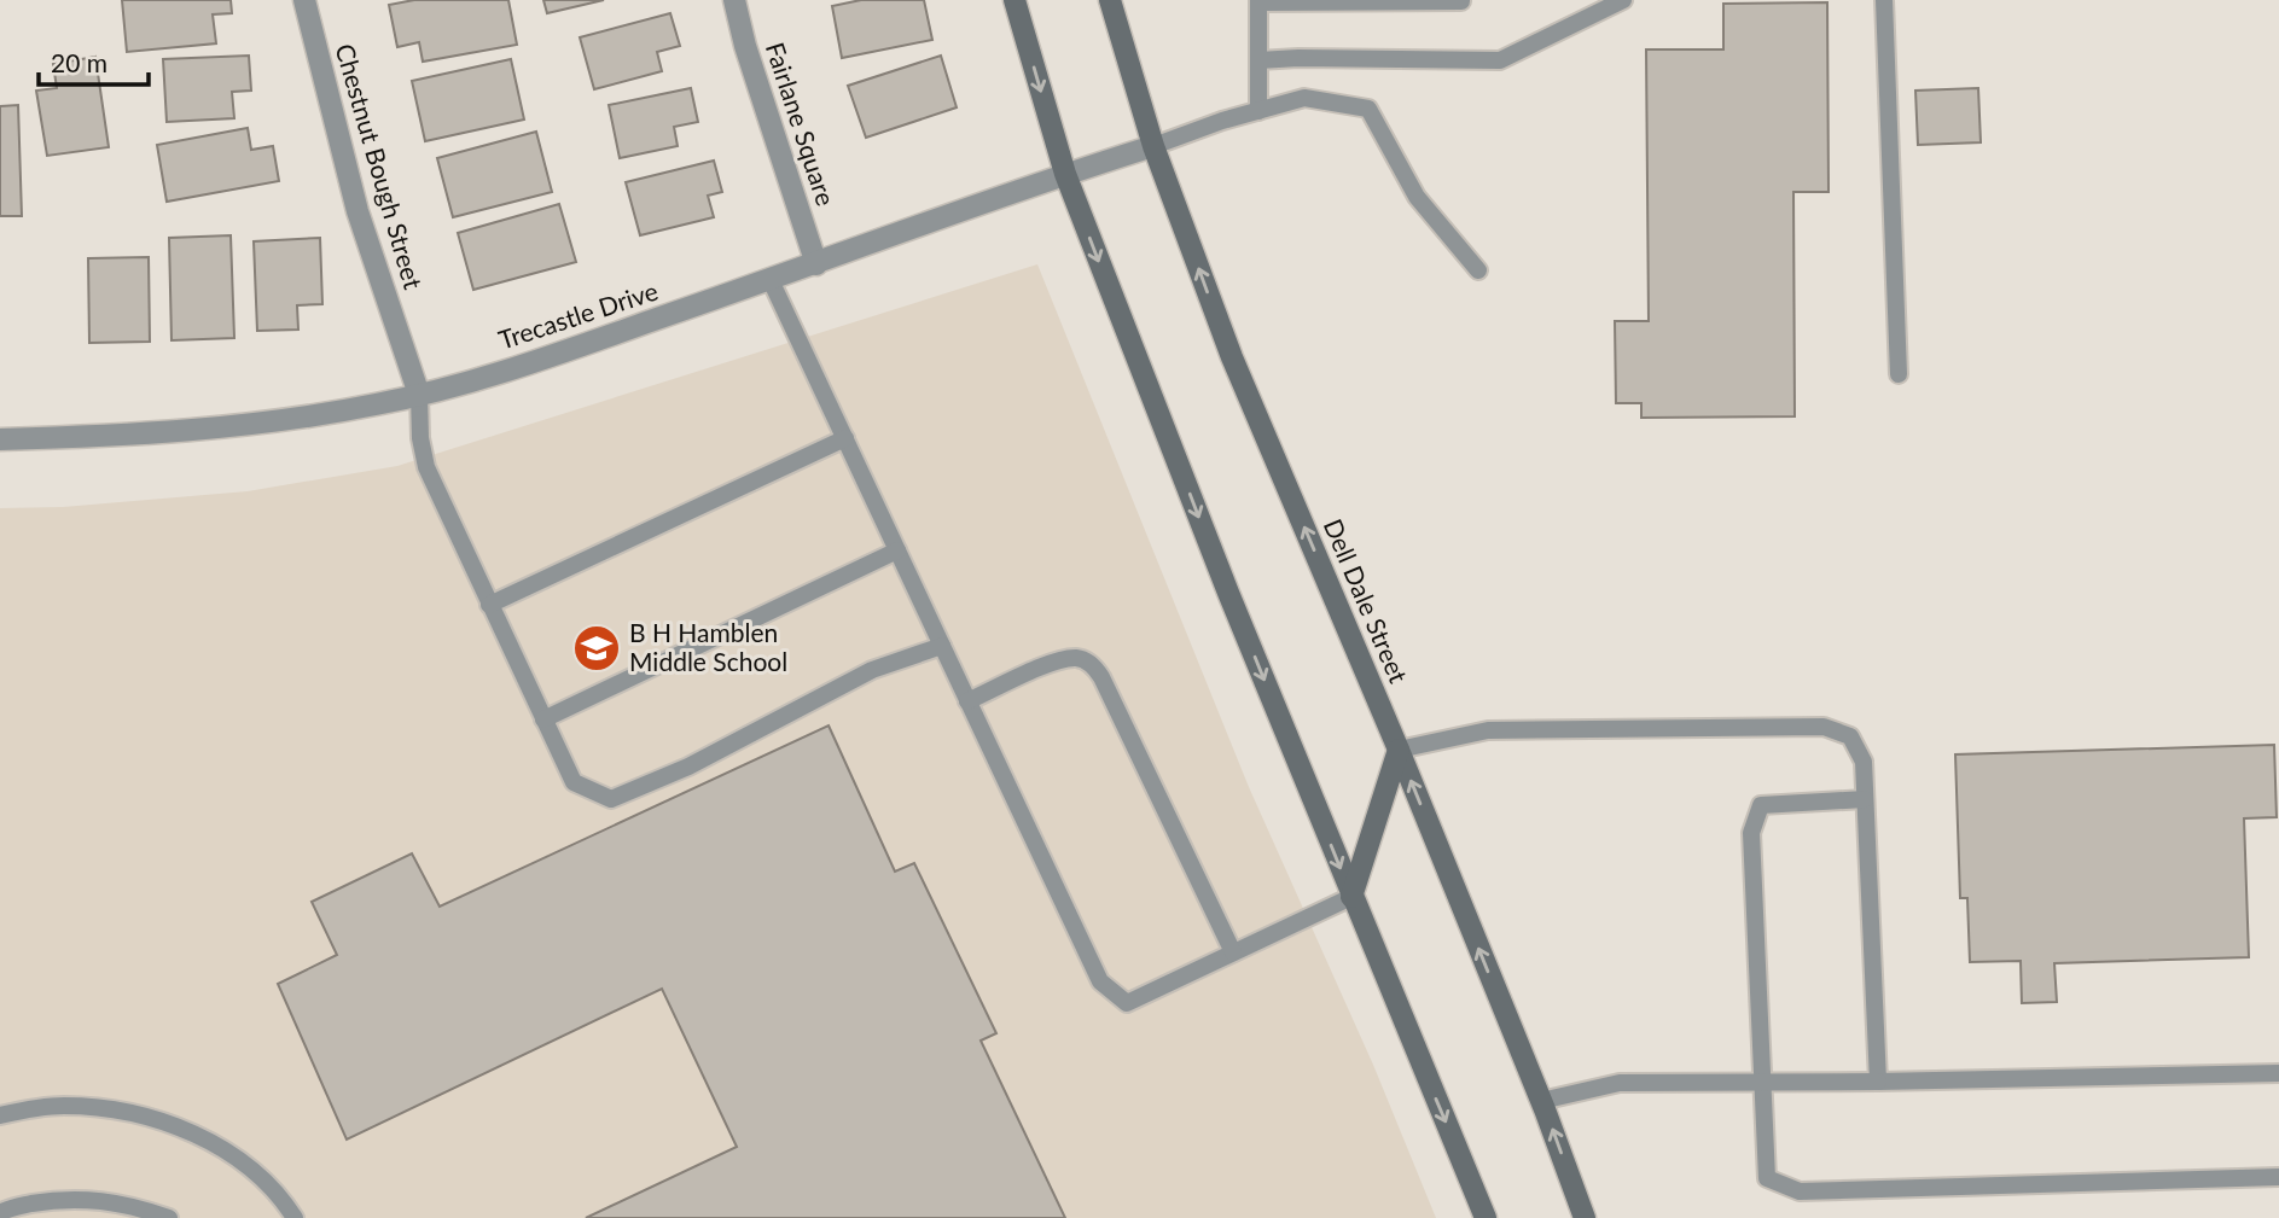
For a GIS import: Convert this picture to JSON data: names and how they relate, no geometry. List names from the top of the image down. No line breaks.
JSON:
{"streets":{"main road":["Dell Dale Street"],"street":["Fairlane Square","Chestnut Bough Street","Trecastle Drive"]},"crossings":[["Fairlane Square","Trecastle Drive"],["Chestnut Bough Street","Trecastle Drive"],["Trecastle Drive","Dell Dale Street"]],"places":{"school or university":["B H Hamblen Middle School"]},"scale_bar":"20 m"}
